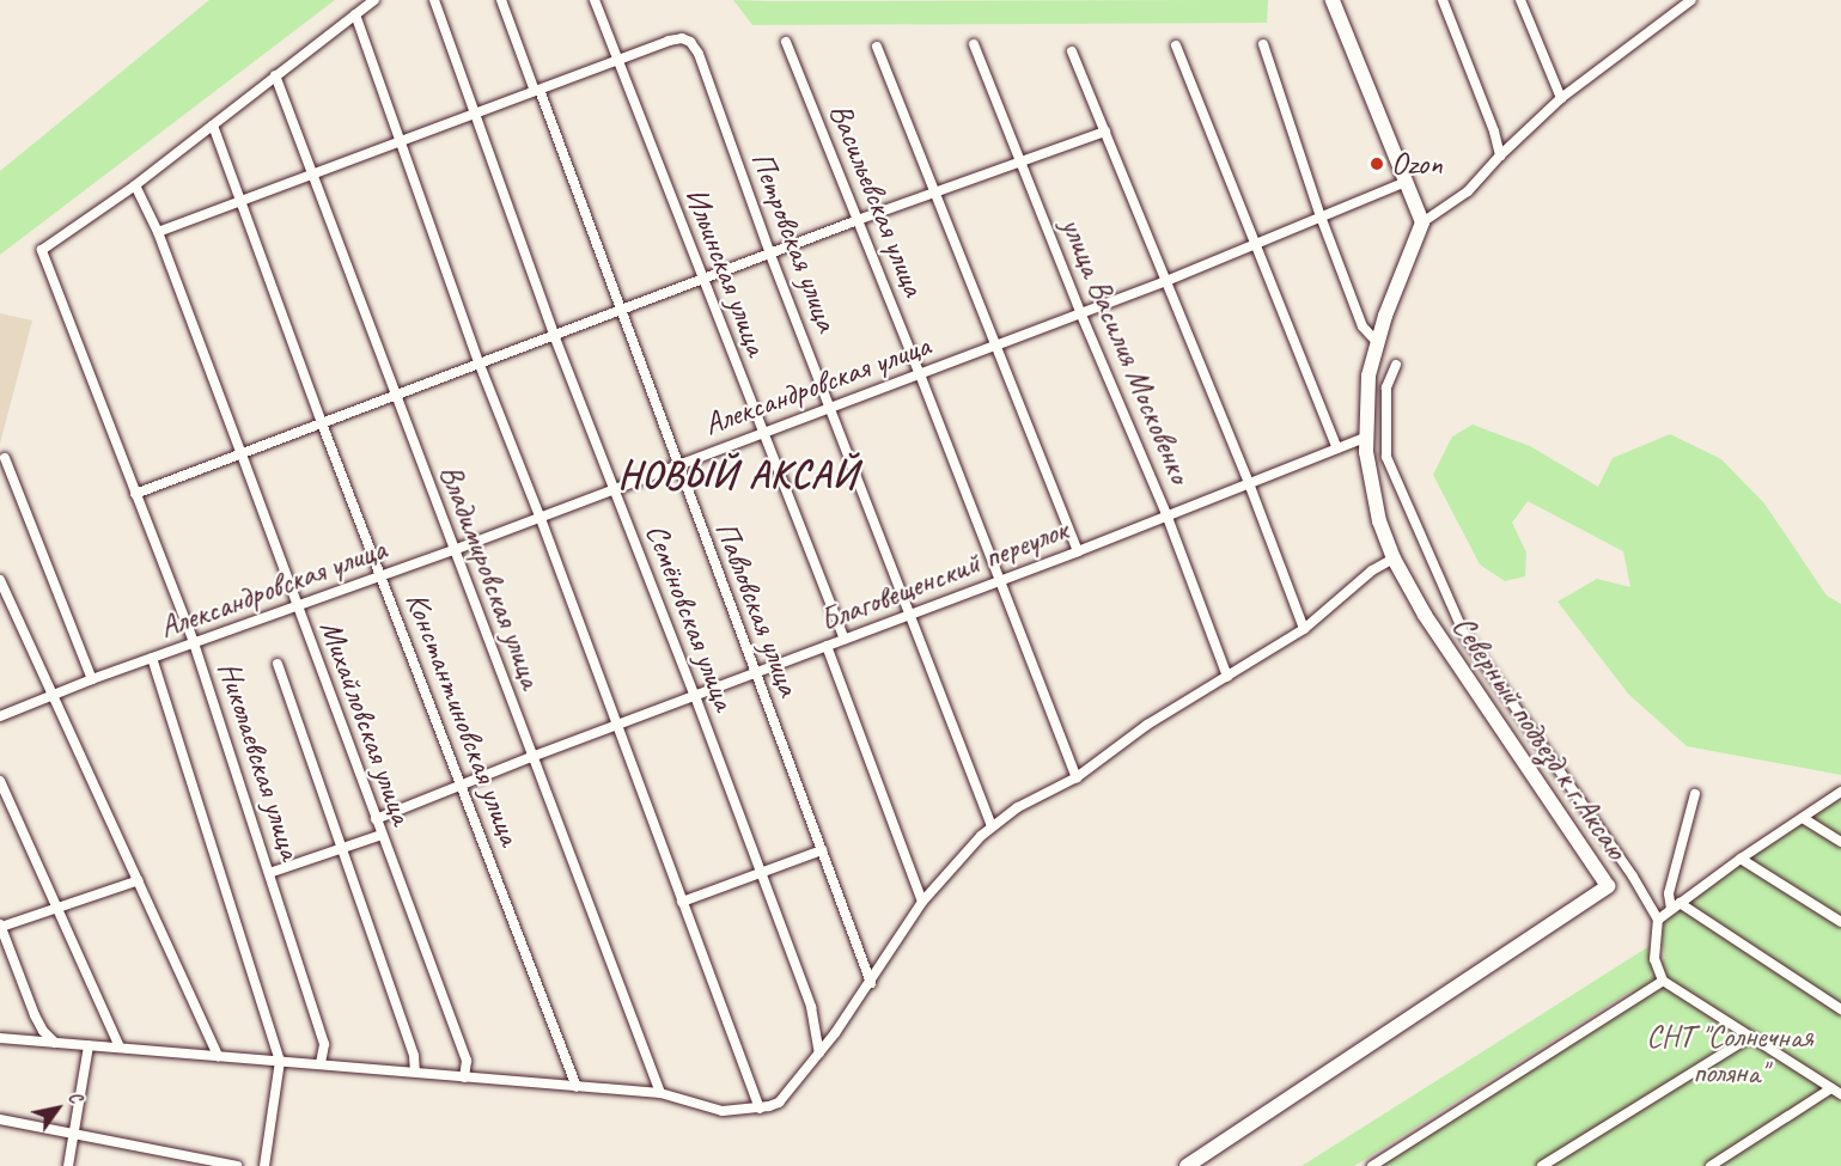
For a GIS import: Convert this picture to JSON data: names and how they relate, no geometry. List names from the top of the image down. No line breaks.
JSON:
{"streets":{"street":["Васильевская улица","Петровская улица","Ильинская улица","улица Василия Московенко","Александровская улица","Благовещенский переулок","Владимировская улица","Павловская улица","Семёновская улица","Константиновская улица","Михайловская улица","Северный подъезд к г.Аксаю","Николаевская улица"]},"crossings":[["Васильевская улица","Александровская улица"],["Васильевская улица","Благовещенский переулок"],["Петровская улица","Ильинская улица"],["Петровская улица","Александровская улица"],["Петровская улица","Благовещенский переулок"],["Ильинская улица","Александровская улица"],["Ильинская улица","Благовещенский переулок"],["улица Василия Московенко","Александровская улица"],["улица Василия Московенко","Благовещенский переулок"],["Александровская улица","Владимировская улица"],["Александровская улица","Павловская улица"],["Александровская улица","Семёновская улица"],["Александровская улица","Константиновская улица"],["Александровская улица","Михайловская улица"],["Александровская улица","Николаевская улица"],["Благовещенский переулок","Владимировская улица"],["Благовещенский переулок","Павловская улица"],["Благовещенский переулок","Семёновская улица"],["Благовещенский переулок","Константиновская улица"],["Благовещенский переулок","Михайловская улица"],["Благовещенский переулок","Северный подъезд к г.Аксаю"],["Михайловская улица","Николаевская улица"]],"districts":["НОВЫЙ АКСАЙ"],"parks":["СНТ \"Солнечная поляна\""],"places":["Ozon"],"north":"top right"}
